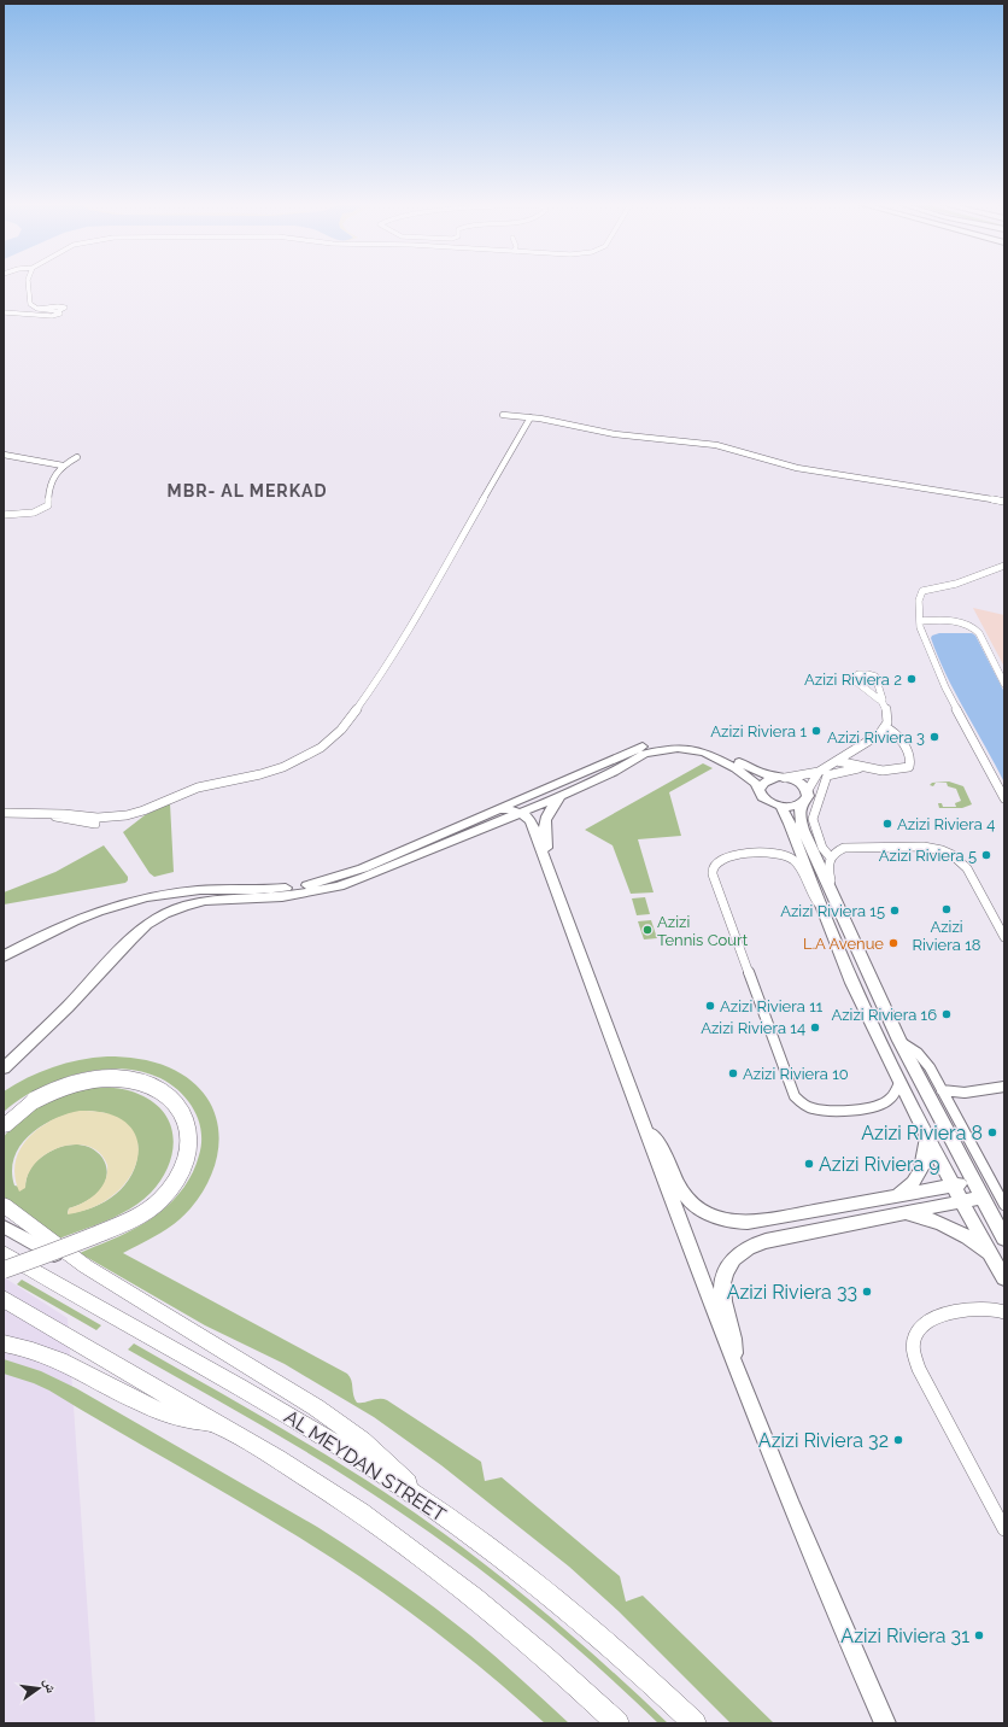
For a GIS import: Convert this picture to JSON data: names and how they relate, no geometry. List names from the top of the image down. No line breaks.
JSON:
{"streets":{"main road":["AL MEYDAN STREET"]},"districts":["MBR- AL MERKAD"],"places":["Azizi Riviera 2","Azizi Riviera 1","Azizi Riviera 3","Azizi Riviera 4","Azizi Riviera 5","Azizi Riviera 18","Azizi Riviera 15","Azizi Tennis Court","L.A Avenue","Azizi Riviera 11","Azizi Riviera 16","Azizi Riviera 14","Azizi Riviera 10","Azizi Riviera 8","Azizi Riviera 9","Azizi Riviera 33","Azizi Riviera 32","Azizi Riviera 31"],"north":"right"}
